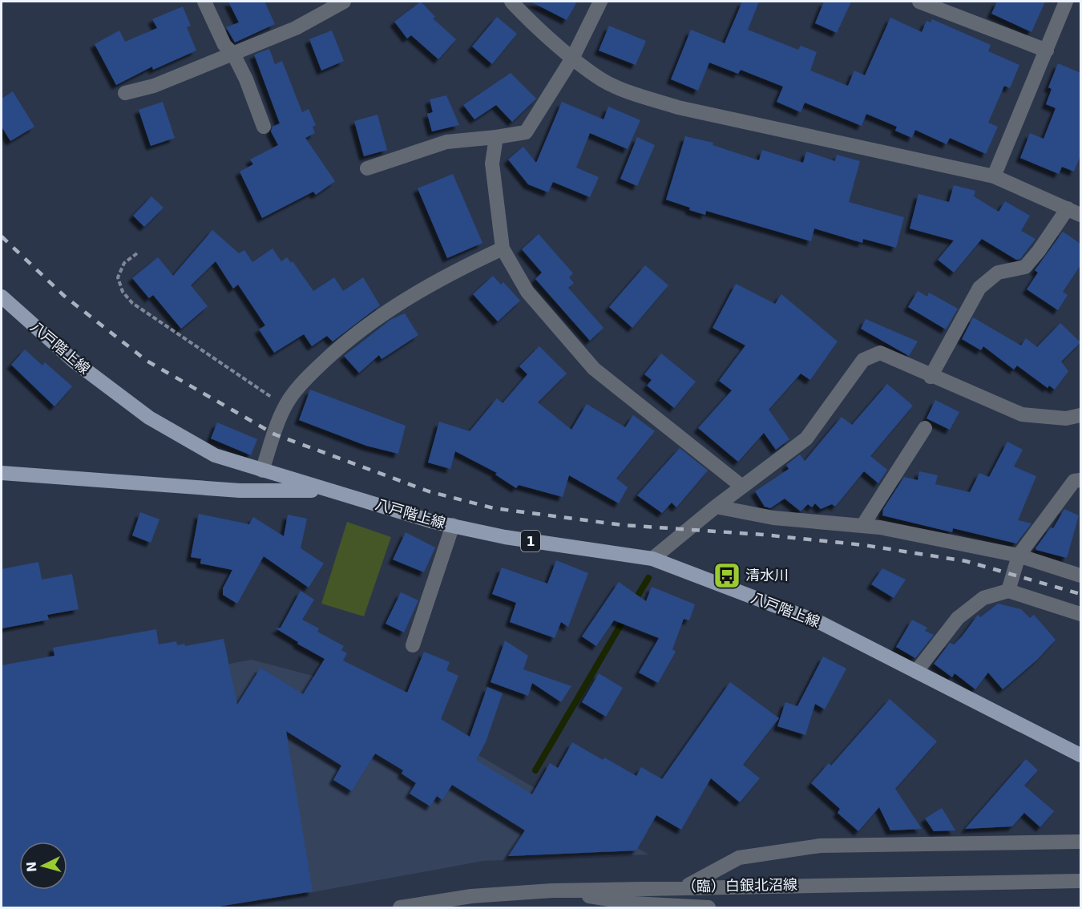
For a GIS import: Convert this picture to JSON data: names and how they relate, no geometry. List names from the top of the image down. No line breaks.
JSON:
{"streets":{"main road":["八戸階上線","1"],"street":["（臨）白銀北沼線"]},"places":{"bus stop":["清水川"]},"north":"left"}
